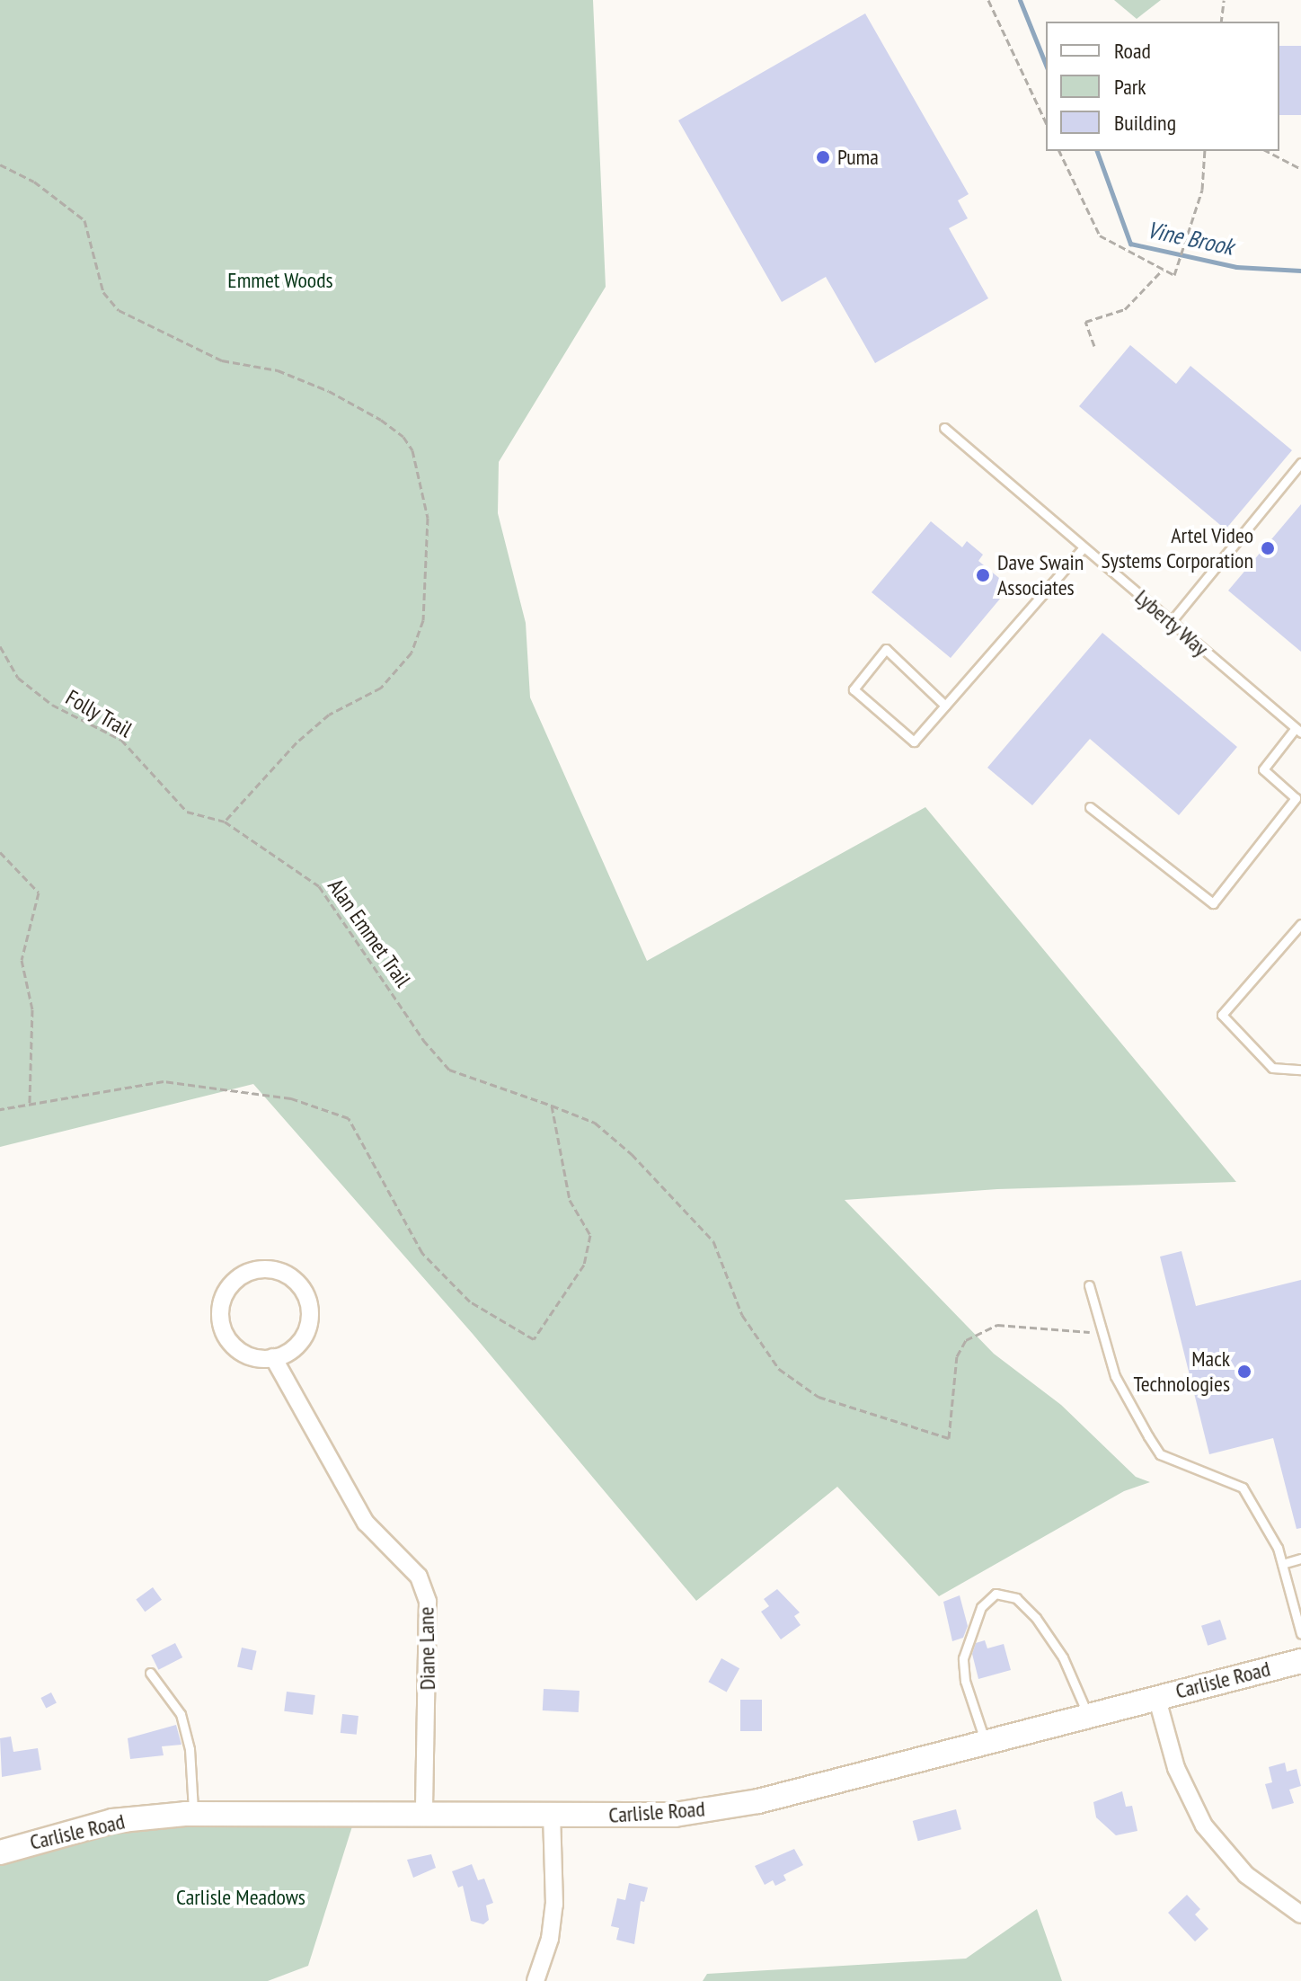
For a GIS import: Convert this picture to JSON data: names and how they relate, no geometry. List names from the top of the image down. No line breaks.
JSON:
{"streets":{"main road":["Carlisle Road"],"street":["Diane Lane"],"lane":["Lyberty Way"],"path":["Folly Trail","Alan Emmet Trail"]},"crossings":[["Folly Trail","Alan Emmet Trail"],["Diane Lane","Carlisle Road"]],"water":["Vine Brook"],"parks":["Emmet Woods","Carlisle Meadows"],"places":["Puma","Artel Video Systems Corporation","Dave Swain Associates","Mack Technologies"],"legend":["Road","Park","Building"]}
